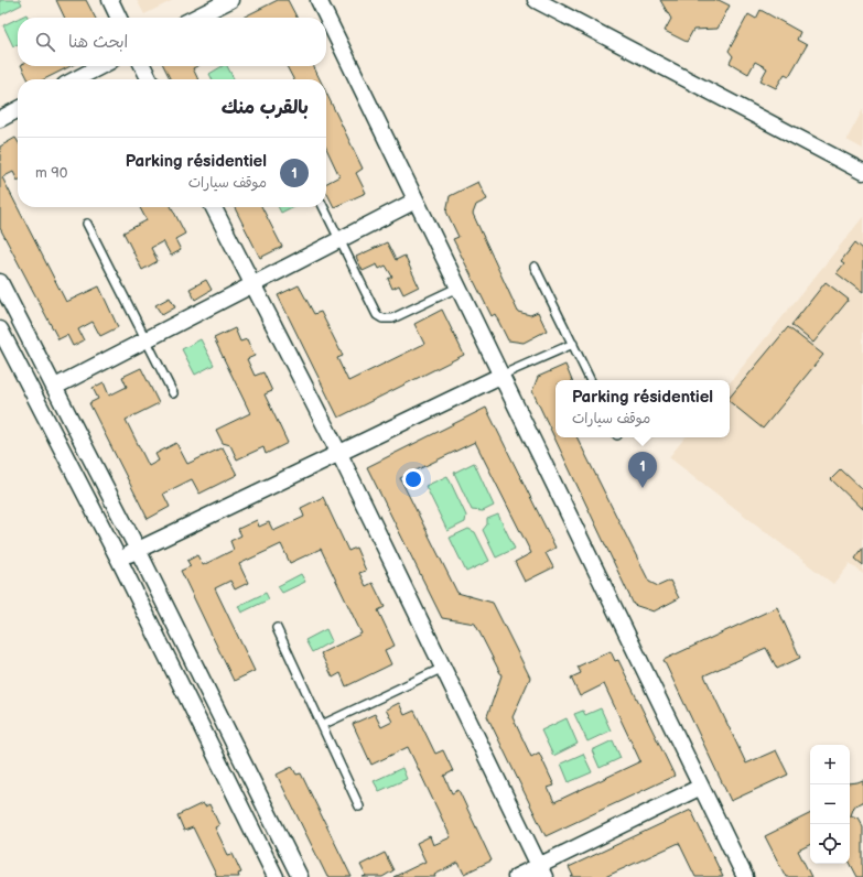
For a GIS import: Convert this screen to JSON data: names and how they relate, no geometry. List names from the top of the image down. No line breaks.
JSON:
{"page":{"search":"ابحث هنا","heading":"بالقرب منك","list":[{"mark":"1","name":"Parking résidentiel","note":"موقف سيارات","value":"90 m"}],"popup":["Parking résidentiel","موقف سيارات"],"pins":"1","map_buttons":["+","−"]}}
